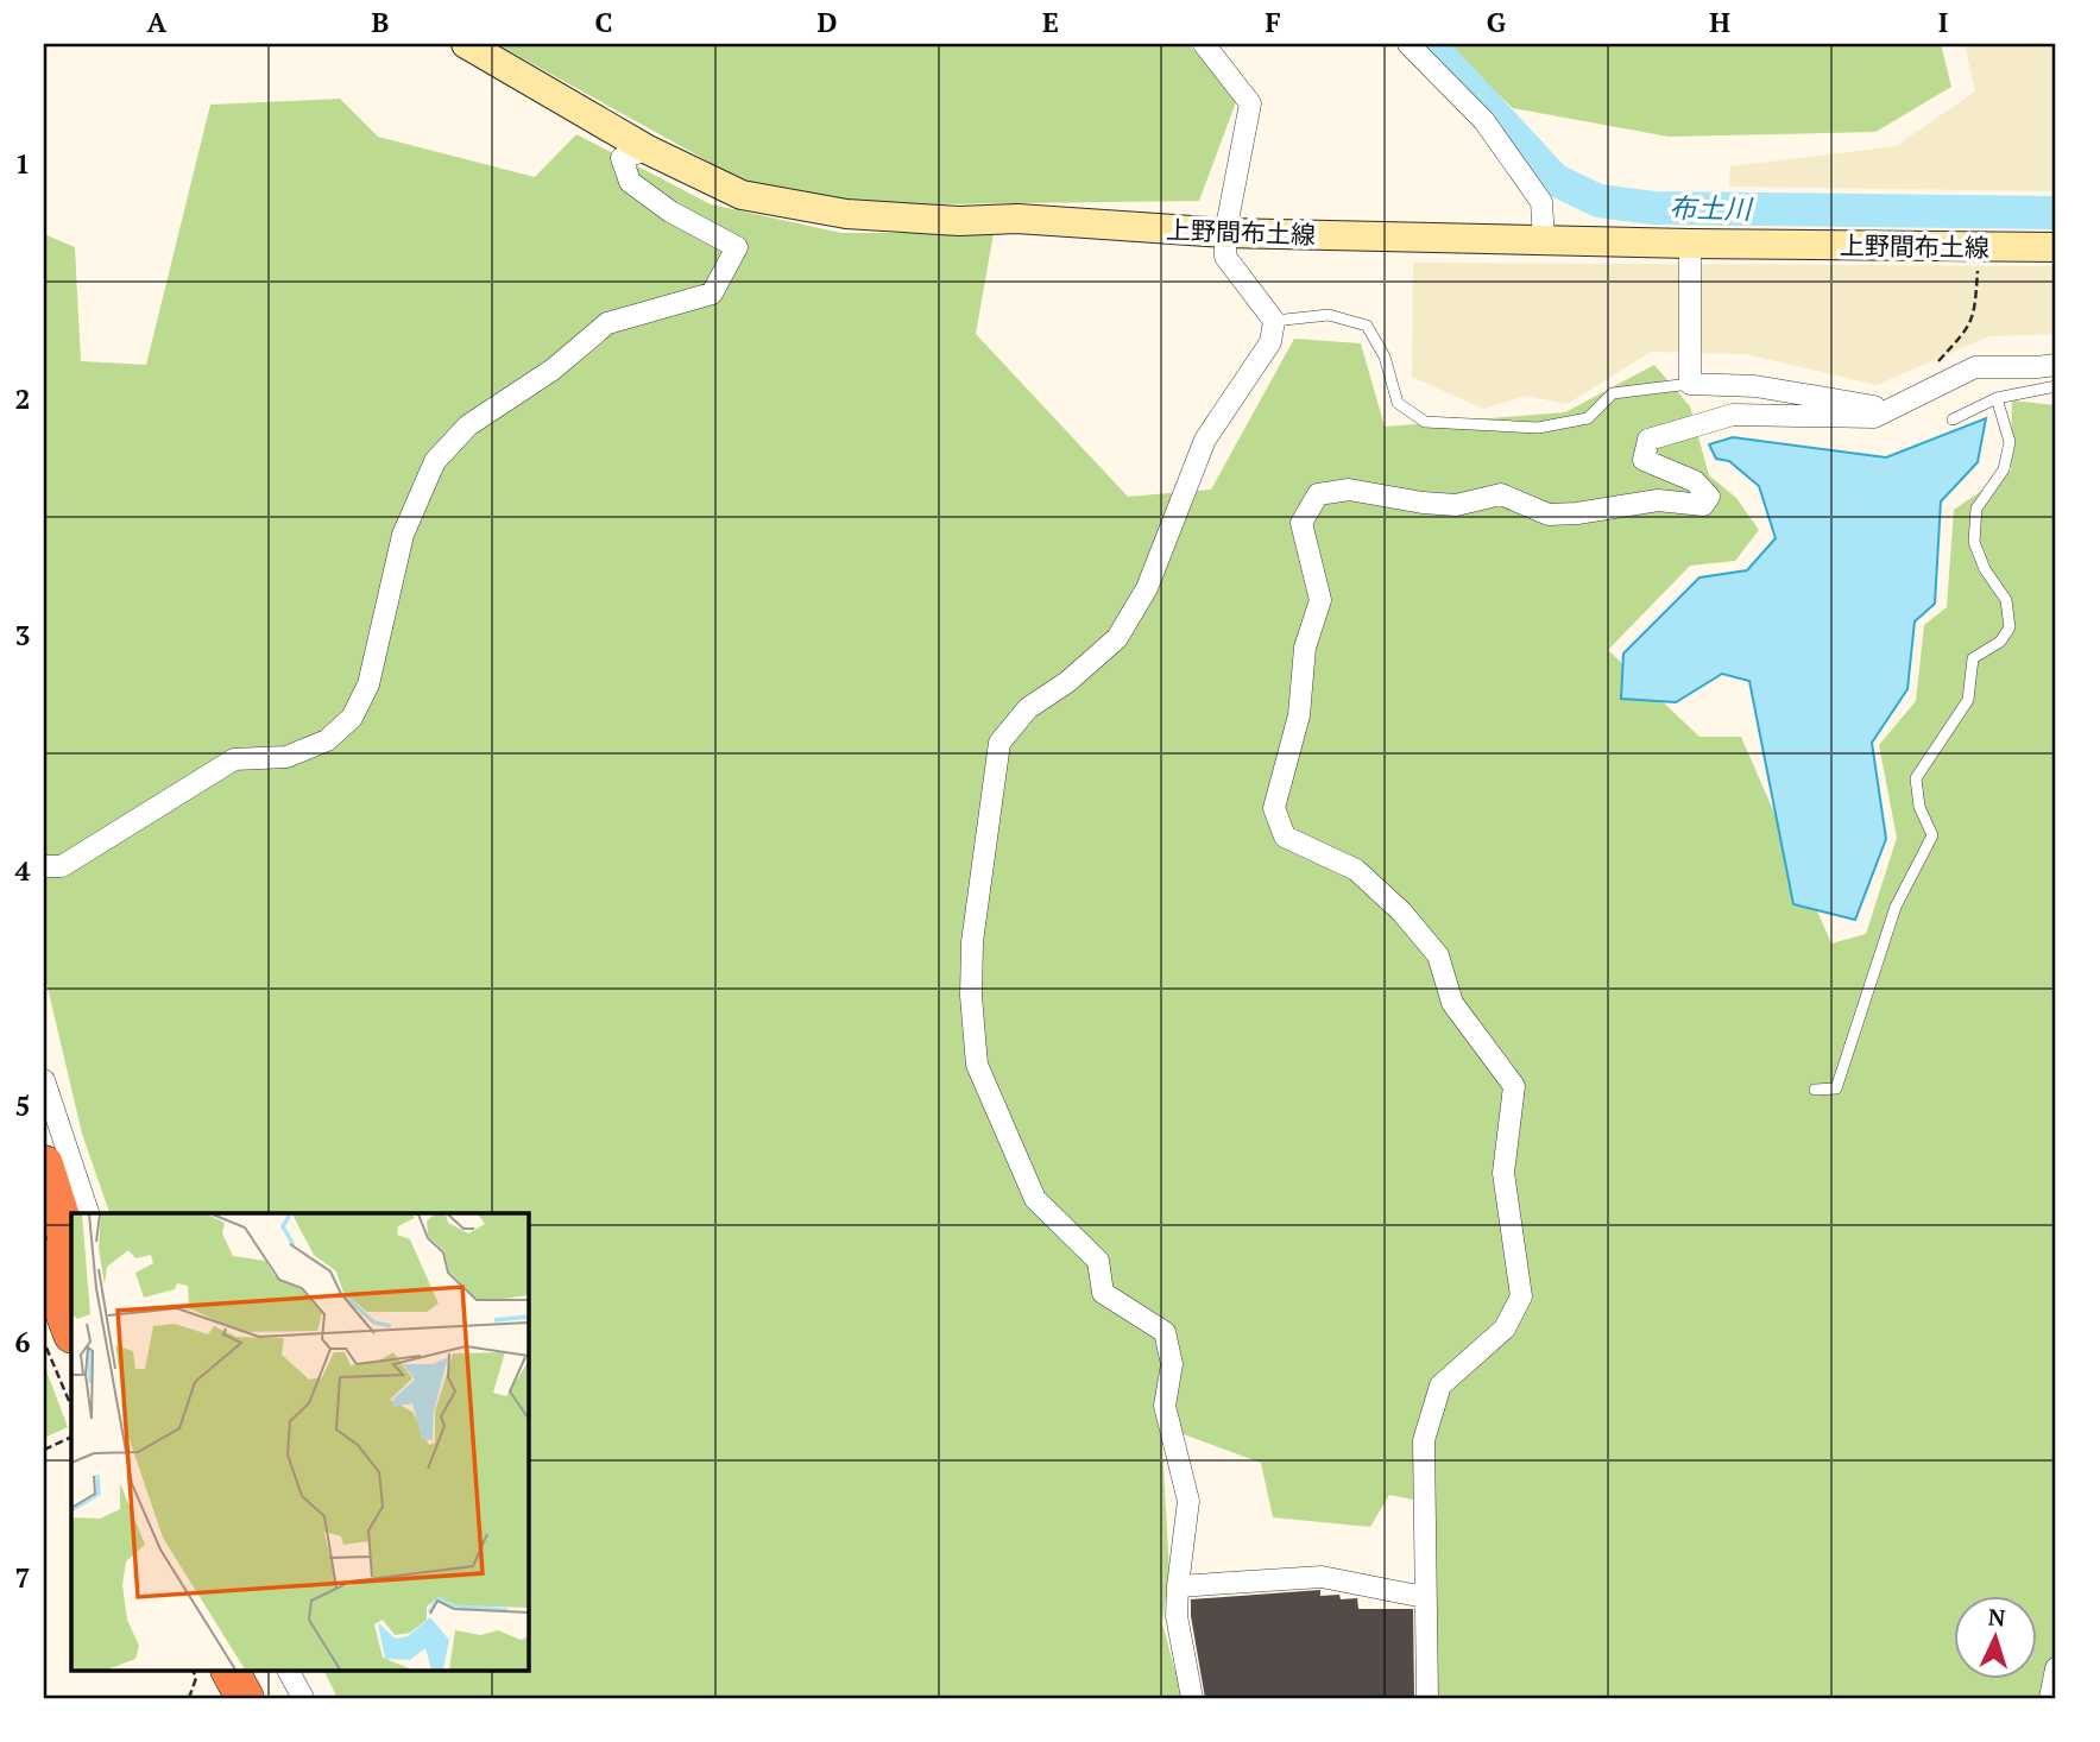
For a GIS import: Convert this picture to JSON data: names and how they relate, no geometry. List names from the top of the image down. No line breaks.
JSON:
{"streets":{"main road":["上野間布土線"]},"water":["布土川"],"north":"top","grid":{"columns":["A","B","C","D","E","F","G","H","I"],"rows":["1","2","3","4","5","6","7"]}}
